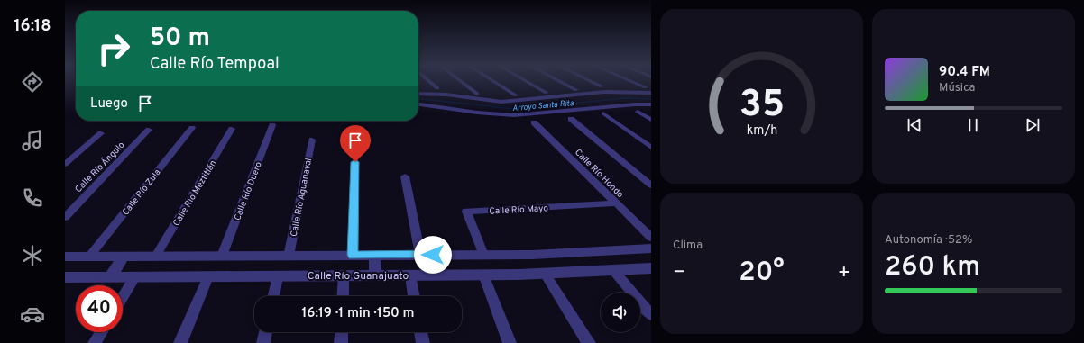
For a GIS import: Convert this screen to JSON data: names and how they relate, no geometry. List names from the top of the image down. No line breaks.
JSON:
{"streets":{"street":["Calle Río Ángulo","Calle Río Hondo","Calle Río Duero","Calle Río Zula","Calle Río Meztitlán","Calle Río Aguanaval","Calle Río Mayo","Calle Río Guanajuato"]},"crossings":[["Calle Río Hondo","Calle Río Mayo"]],"water":["Arroyo Santa Rita"],"page":{"tabs":"16:18","turn":["50 m","Calle Río Tempoal"],"song":["90.4 FM","Música"],"then":"Luego","tile":["Clima",["Autonomía · 52%","260 km"]],"heat":["−","20°","+"],"limit":"40","trip":"16:19 · 1 min · 150 m","gauge":["35","km/h"]}}
